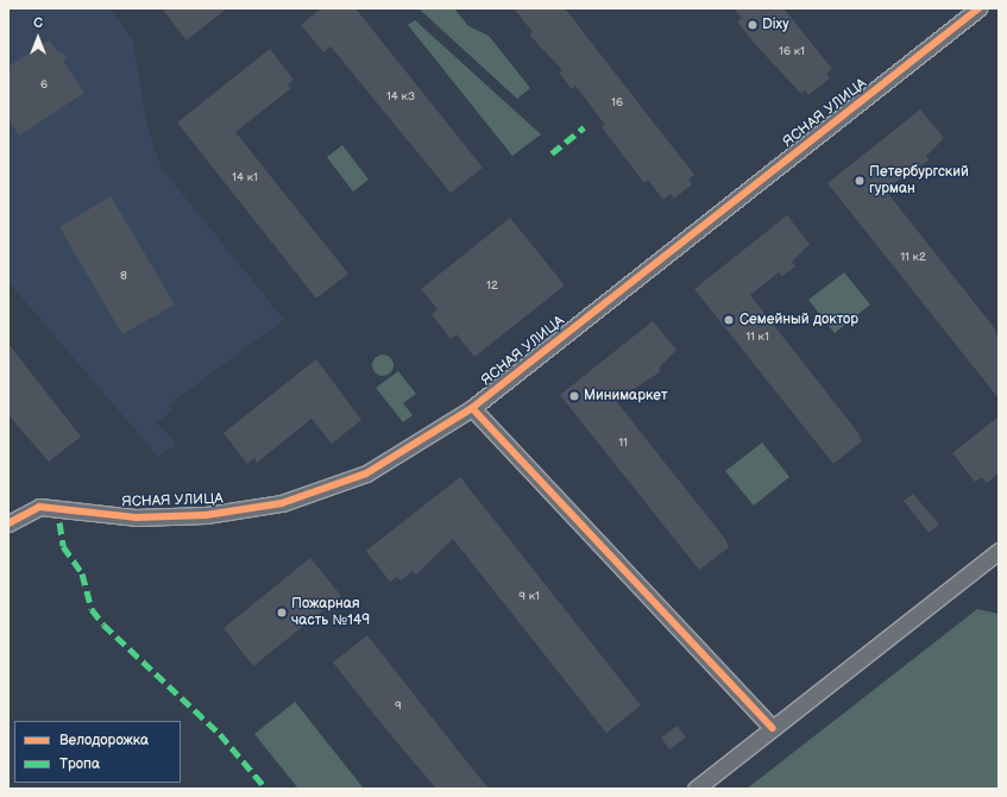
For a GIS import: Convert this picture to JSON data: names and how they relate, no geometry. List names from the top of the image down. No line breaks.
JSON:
{"streets":{"street":["ЯСНАЯ УЛИЦА"]},"places":["Dixy","Петербургский гурман","Семейный доктор","Минимаркет","Пожарная чаcть №149"],"house_numbers":["16 к1","6","14 к3","16","14 к1","11 к2","8","12","11 к1","11","9 к1","9"],"legend":["Велодорожка","Тропа"],"north":"top"}
